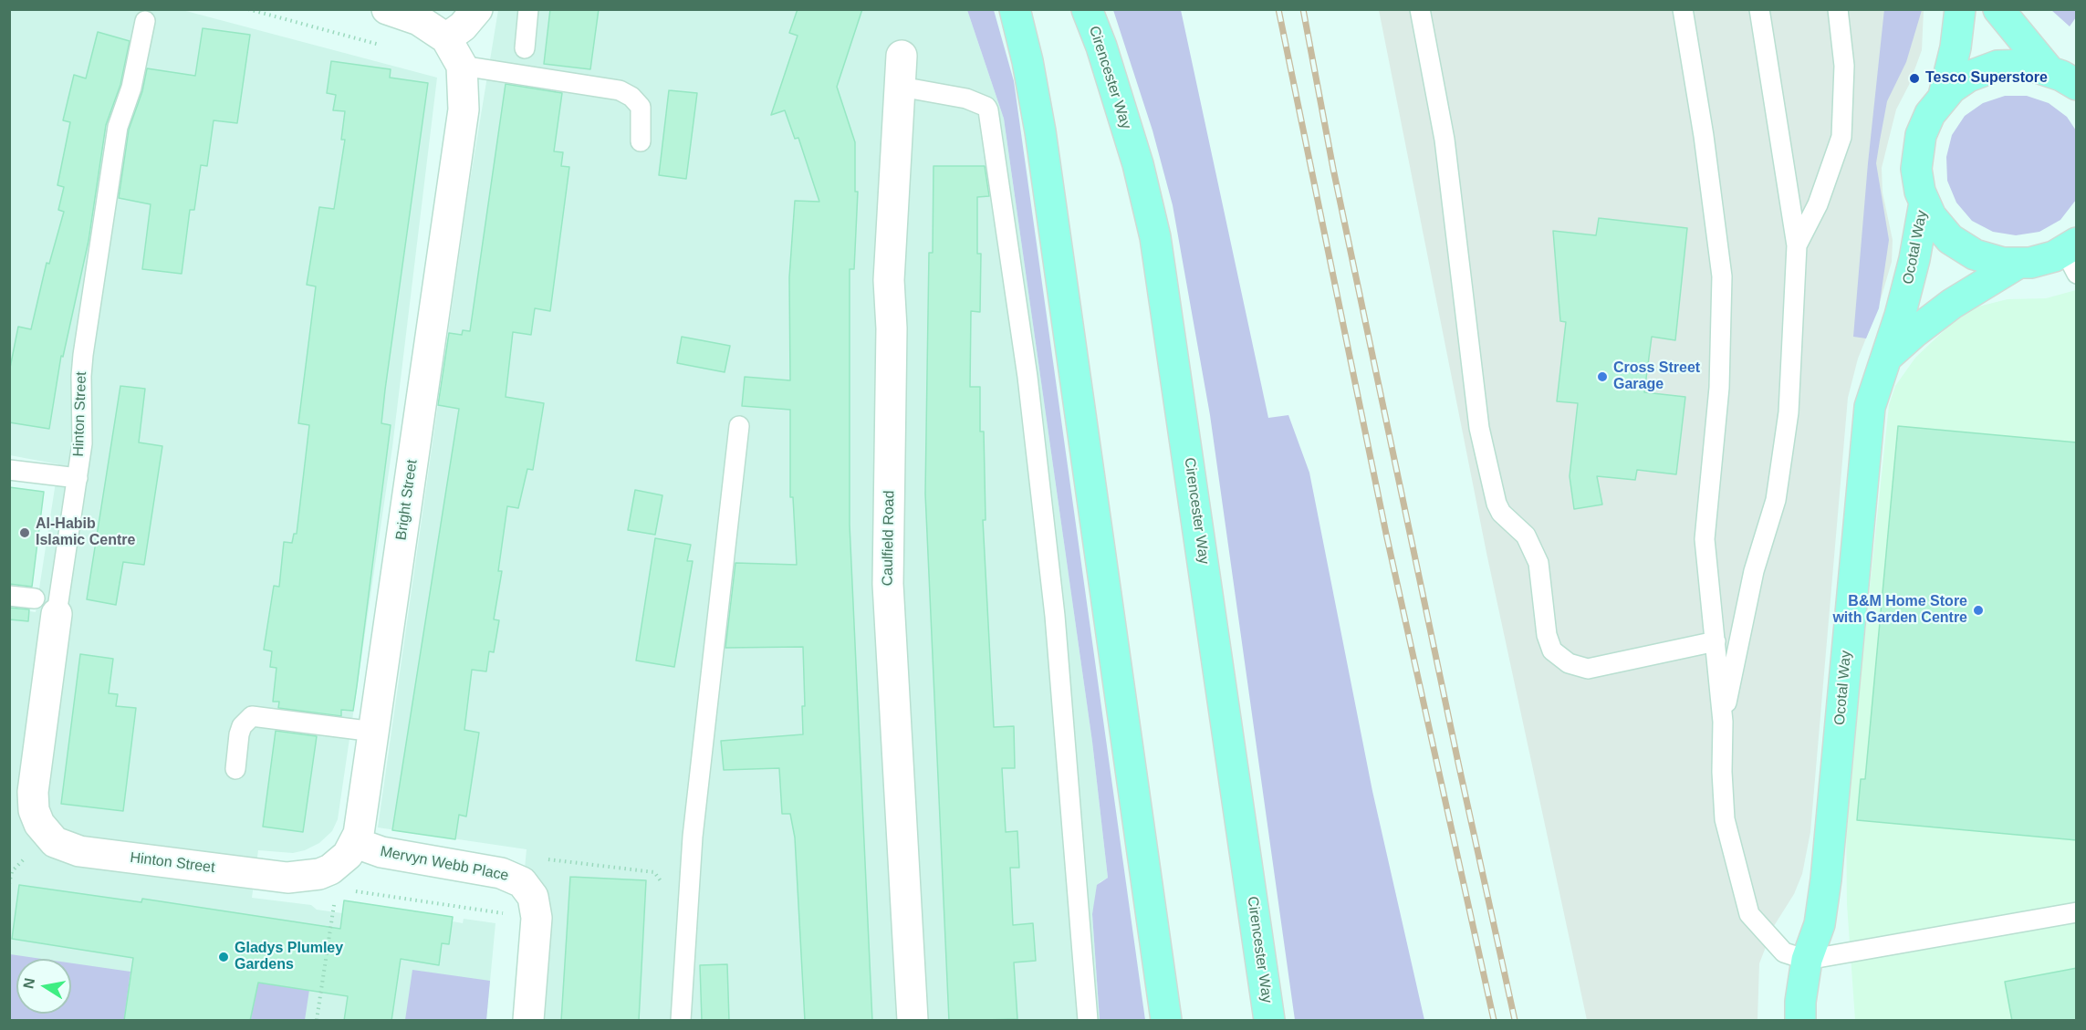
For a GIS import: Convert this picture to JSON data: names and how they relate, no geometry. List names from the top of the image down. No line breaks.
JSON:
{"streets":{"main road":["Cirencester Way","Ocotal Way"],"street":["Hinton Street","Bright Street","Caulfield Road","Mervyn Webb Place"]},"crossings":[["Bright Street","Mervyn Webb Place"]],"places":["Tesco Superstore","Cross Street Garage","Al-Habib Islamic Centre","B&M Home Store with Garden Centre","Gladys Plumley Gardens"],"north":"left"}
